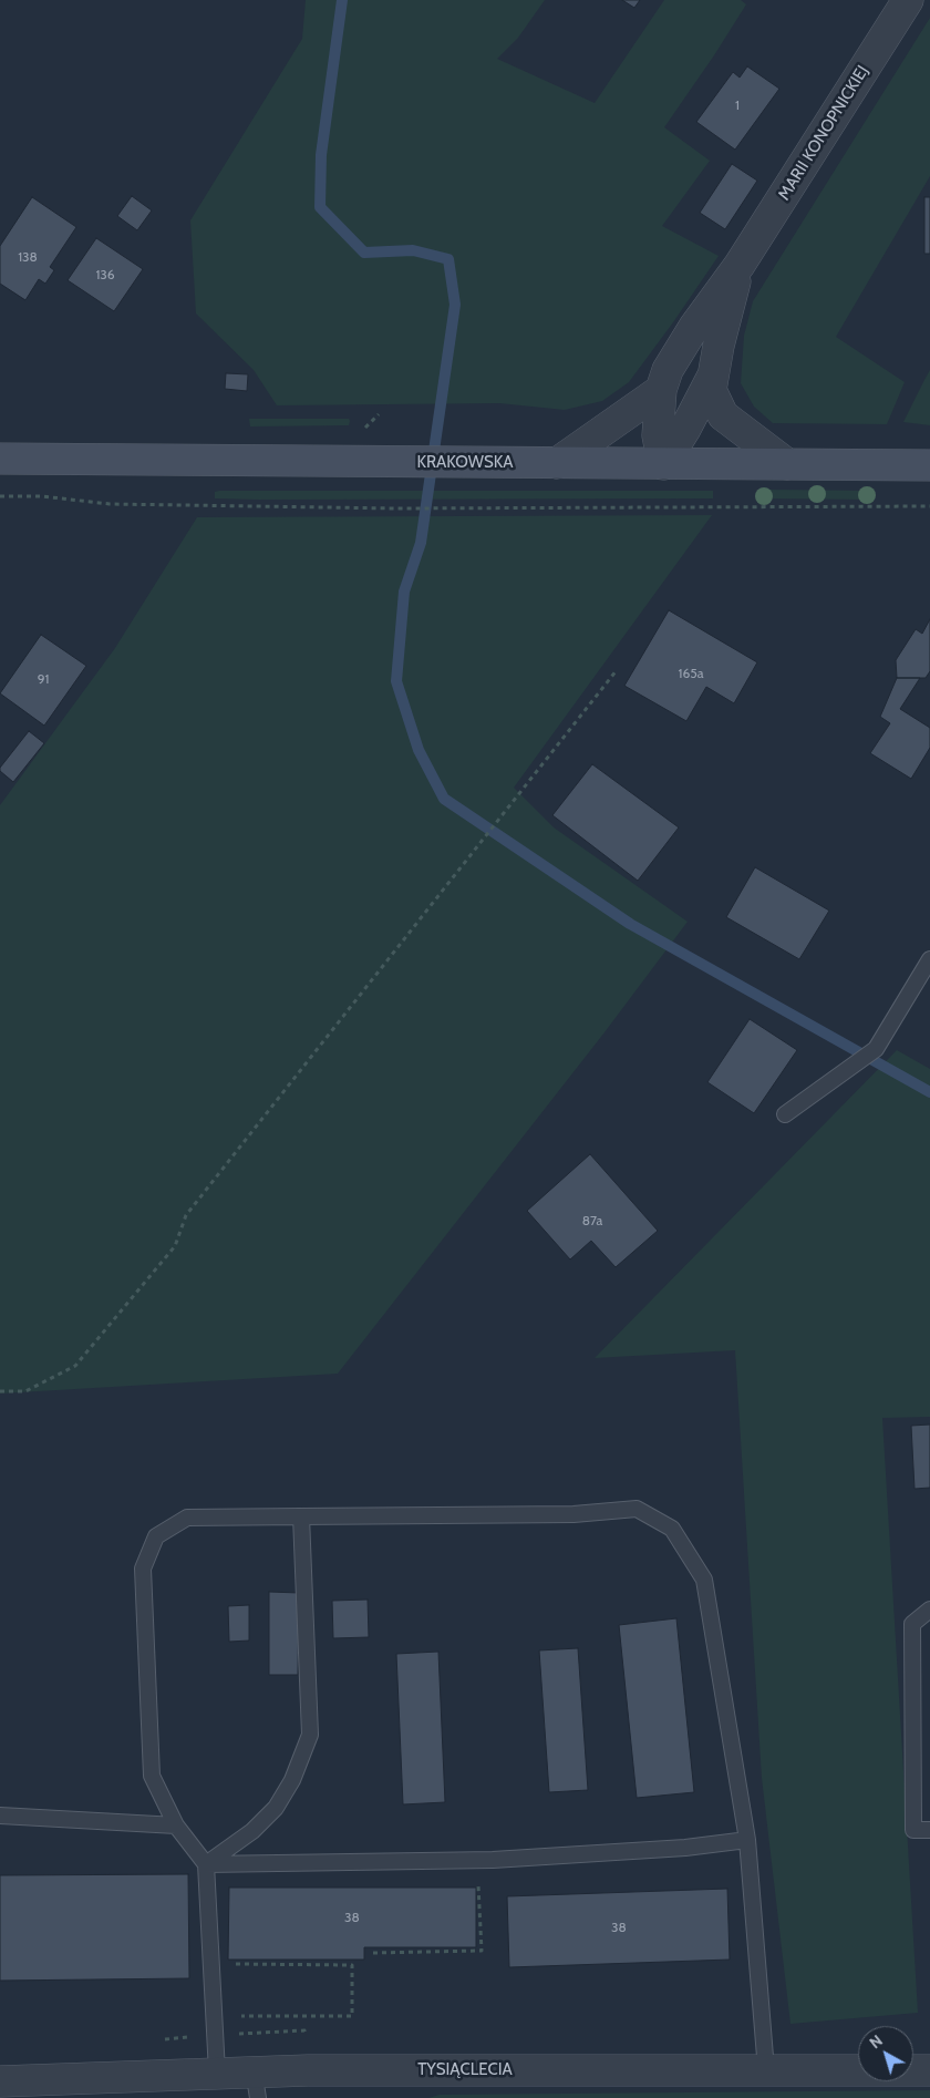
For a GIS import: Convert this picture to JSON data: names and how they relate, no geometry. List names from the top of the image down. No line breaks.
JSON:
{"streets":{"main road":["KRAKOWSKA"],"street":["MARII KONOPNICKIEJ","TYSIĄCLECIA"]},"crossings":[["MARII KONOPNICKIEJ","KRAKOWSKA"]],"house_numbers":["1","138","136","165a","91","87a","38","38"],"north":"top left"}
